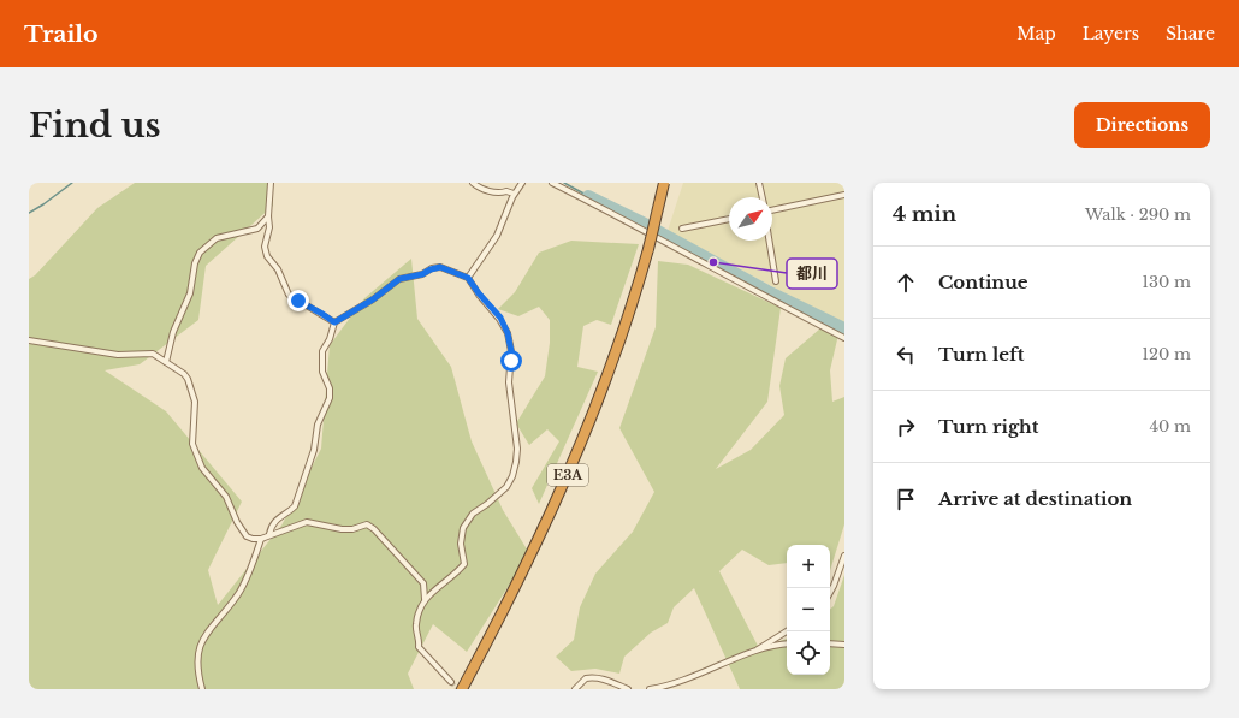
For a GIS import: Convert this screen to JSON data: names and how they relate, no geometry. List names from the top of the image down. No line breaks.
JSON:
{"streets":{"highway":["E3A"]},"places":["都川"],"north":"top right","page":{"header":"Trailo","nav":["Map","Layers","Share"],"buttons":"Directions","title":"Find us","heading":["4 min","Walk · 290 m"],"list":[["Continue","130 m"],["Turn left","120 m"],["Turn right","40 m"],"Arrive at destination"],"map_buttons":["+","−"]}}
